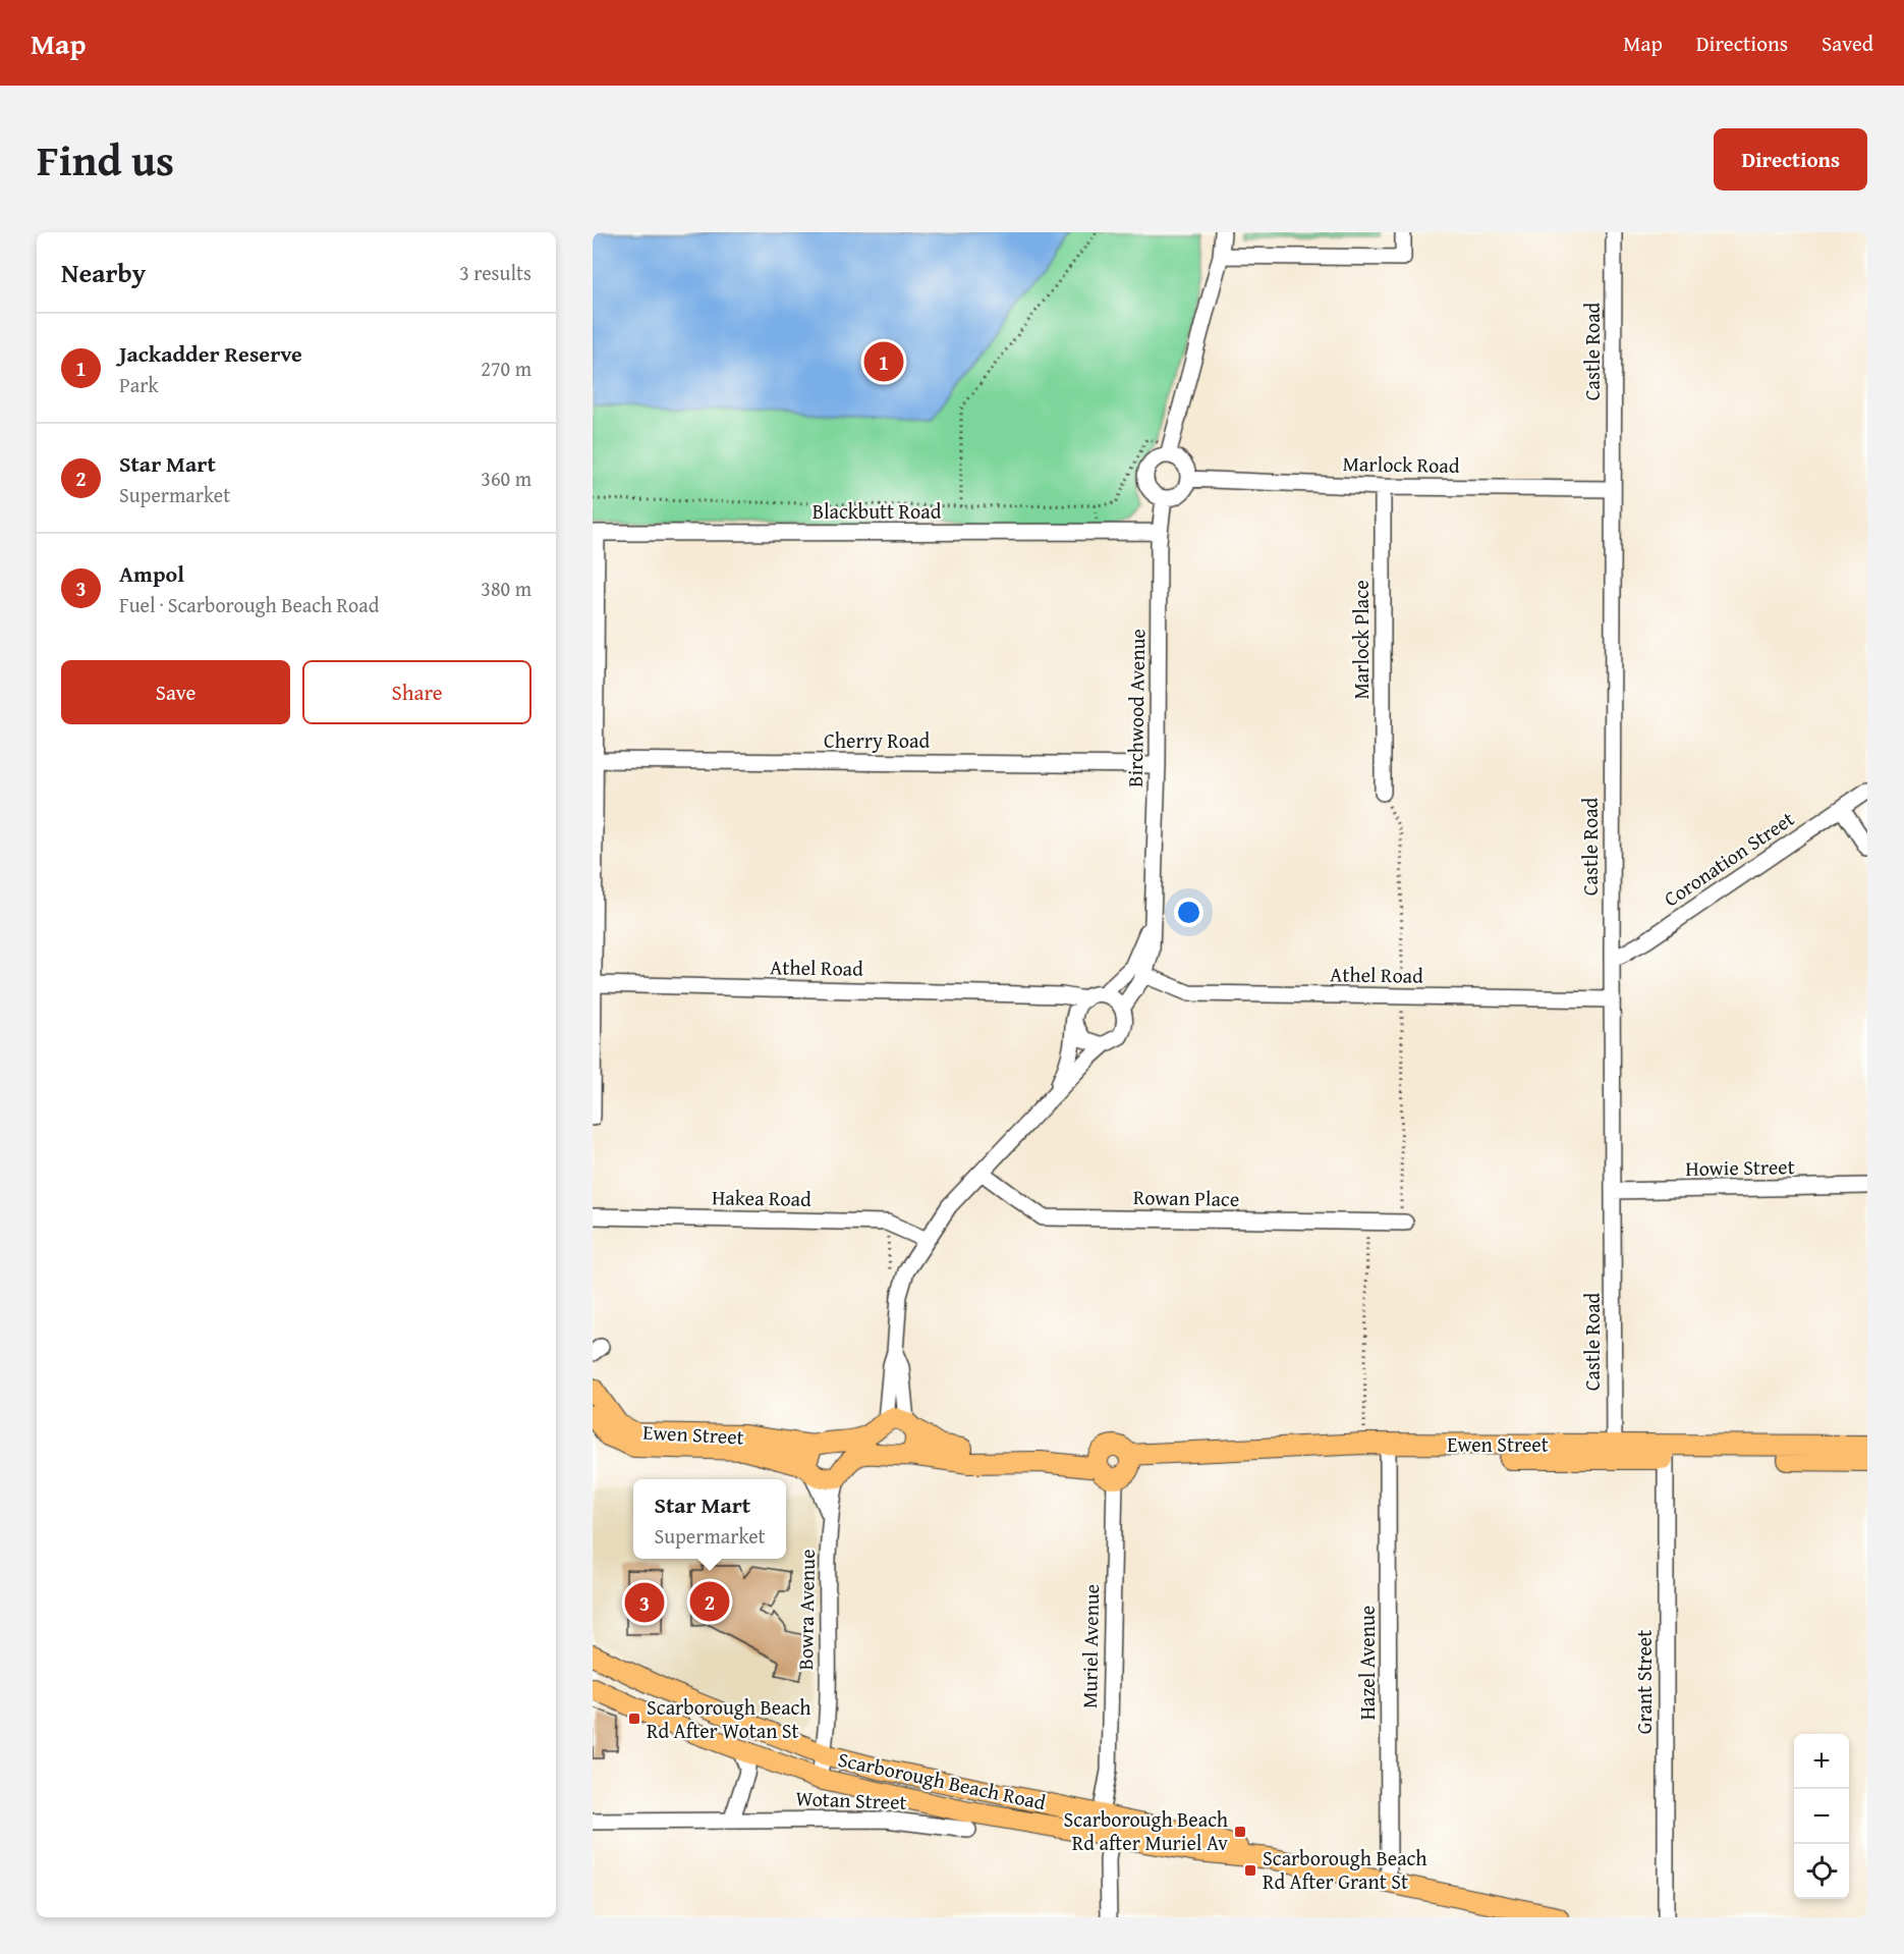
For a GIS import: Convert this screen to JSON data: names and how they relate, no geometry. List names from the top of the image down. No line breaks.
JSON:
{"streets":{"main road":["Ewen Street","Scarborough Beach Road"],"street":["Castle Road","Marlock Road","Blackbutt Road","Marlock Place","Birchwood Avenue","Cherry Road","Coronation Street","Athel Road","Howie Street","Hakea Road","Rowan Place","Bowra Avenue","Muriel Avenue","Hazel Avenue","Grant Street","Wotan Street"]},"crossings":[["Castle Road","Marlock Road"],["Castle Road","Coronation Street"],["Castle Road","Athel Road"],["Castle Road","Howie Street"],["Castle Road","Ewen Street"],["Marlock Road","Marlock Place"],["Marlock Road","Birchwood Avenue"],["Blackbutt Road","Birchwood Avenue"],["Birchwood Avenue","Cherry Road"],["Birchwood Avenue","Athel Road"],["Birchwood Avenue","Hakea Road"],["Birchwood Avenue","Rowan Place"],["Birchwood Avenue","Ewen Street"],["Ewen Street","Bowra Avenue"],["Ewen Street","Muriel Avenue"],["Ewen Street","Hazel Avenue"],["Ewen Street","Grant Street"],["Bowra Avenue","Scarborough Beach Road"],["Muriel Avenue","Scarborough Beach Road"],["Hazel Avenue","Scarborough Beach Road"]],"places":{"transit":["Scarborough Beach Rd After Wotan St","Scarborough Beach Rd after Muriel Av","Scarborough Beach Rd After Grant St"]},"page":{"header":"Map","nav":["Map","Directions","Saved"],"title":"Find us","buttons":["Directions",["Save","Share"]],"heading":["Nearby","3 results"],"list":[{"mark":"1","name":"Jackadder Reserve","note":"Park","value":"270 m"},{"mark":"2","name":"Star Mart","note":"Supermarket","value":"360 m"},{"mark":"3","name":"Ampol","note":"Fuel · Scarborough Beach Road","value":"380 m"}],"pins":["1","2","3"],"popup":["Star Mart","Supermarket"],"map_buttons":["+","−"]}}
